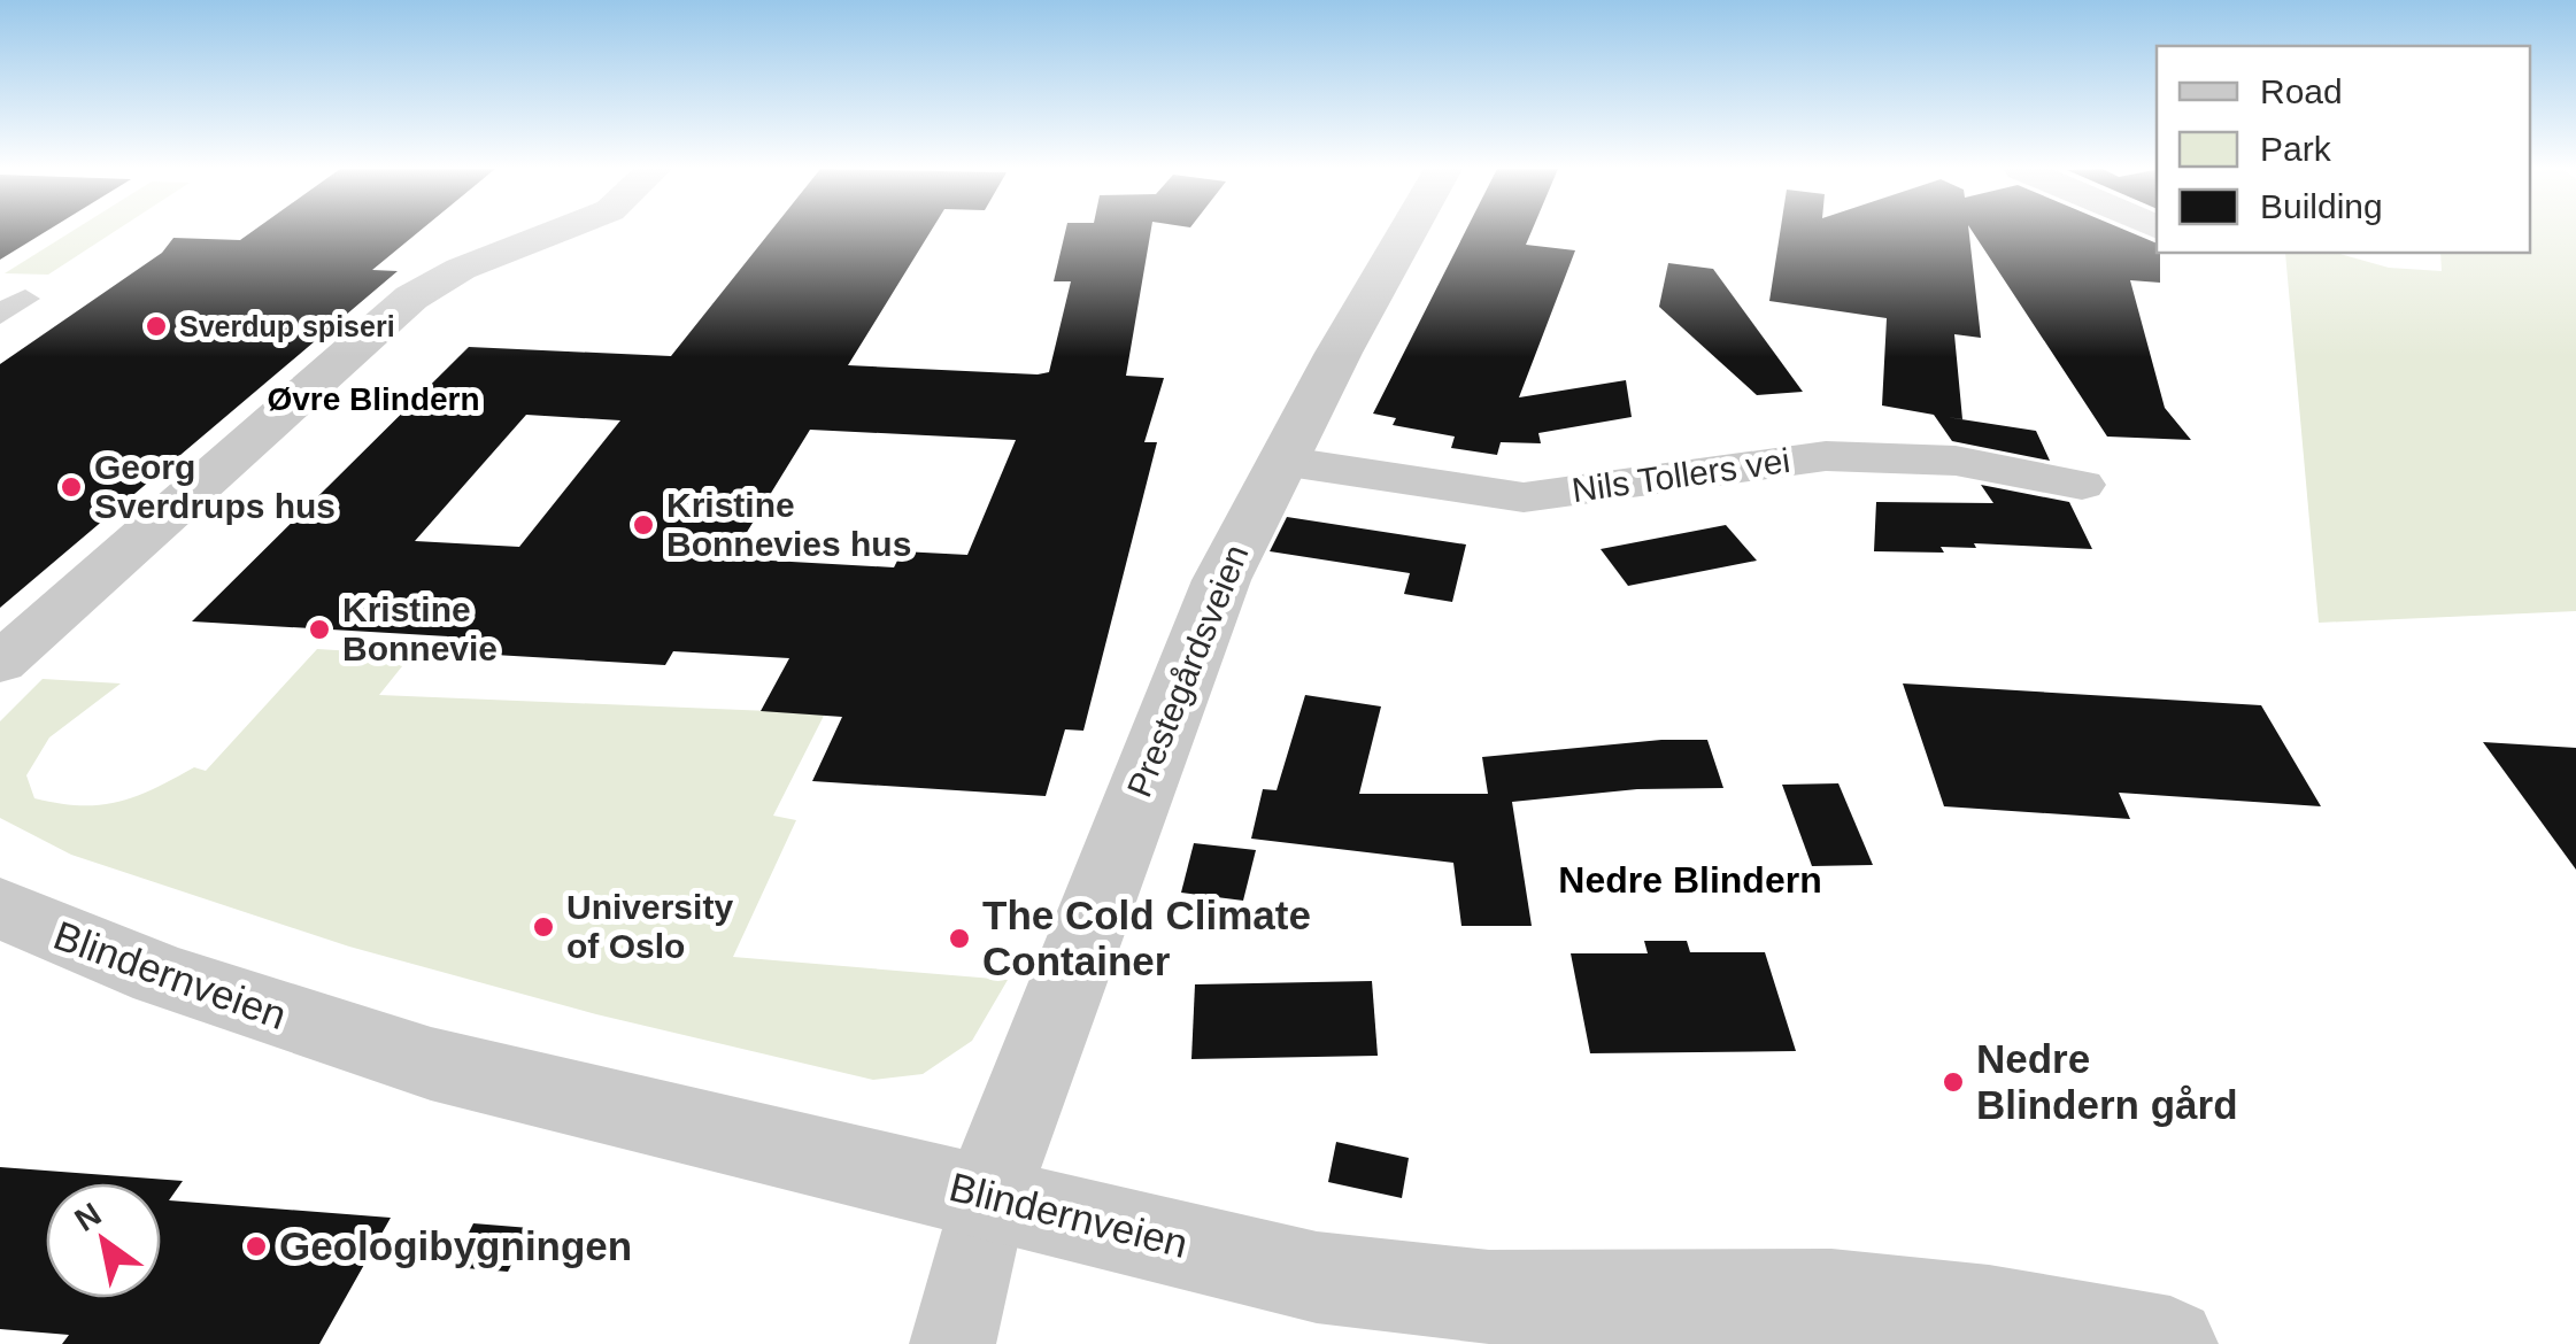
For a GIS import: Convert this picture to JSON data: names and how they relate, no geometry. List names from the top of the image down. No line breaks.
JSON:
{"streets":{"street":["Nils Tollers vei","Prestegårdsveien","Blindernveien"]},"crossings":[["Nils Tollers vei","Prestegårdsveien"],["Prestegårdsveien","Blindernveien"]],"districts":["Øvre Blindern","Nedre Blindern"],"places":["Sverdup spiseri","Georg Sverdrups hus","Kristine Bonnevies hus","Kristine Bonnevie","University of Oslo","The Cold Climate Container","Nedre Blindern gård","Geologibygningen"],"legend":["Road","Park","Building"],"north":"top left"}
